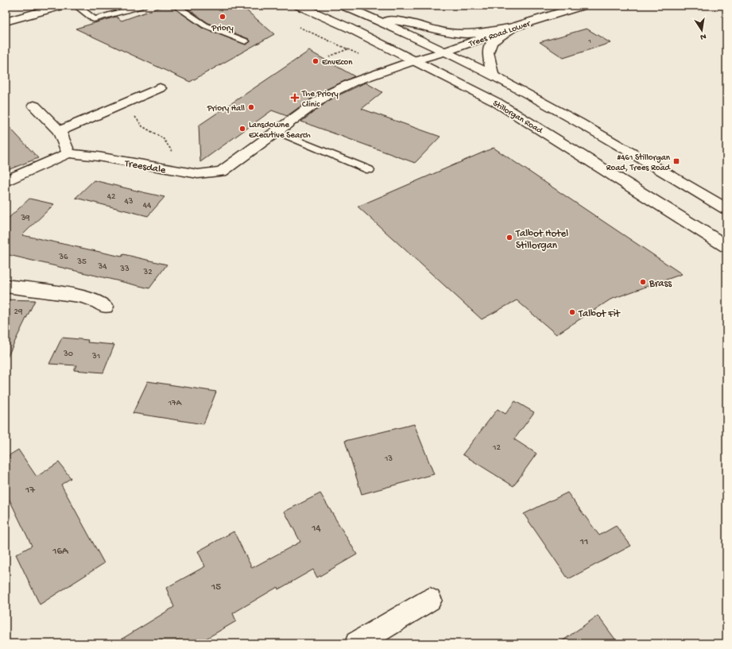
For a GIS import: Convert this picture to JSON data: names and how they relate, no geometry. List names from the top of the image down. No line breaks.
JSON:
{"streets":{"main road":["Trees Road Lower","Stillorgan Road","Treesdale"]},"crossings":[["Trees Road Lower","Stillorgan Road"]],"places":{"other":["Priory","EnvEcon","Priory Hall","Lansdowne Executive Search","Talbot Hotel Stillorgan","Brass","Talbot Fit"],"health":["The Priory Clinic"],"transit":["#461 Stillorgan Road, Trees Road"]},"house_numbers":["1","42","43","44","39","36","35","34","33","32","29","30","31","17A","12","13","17","14","11","16A","15"],"north":"bottom"}
